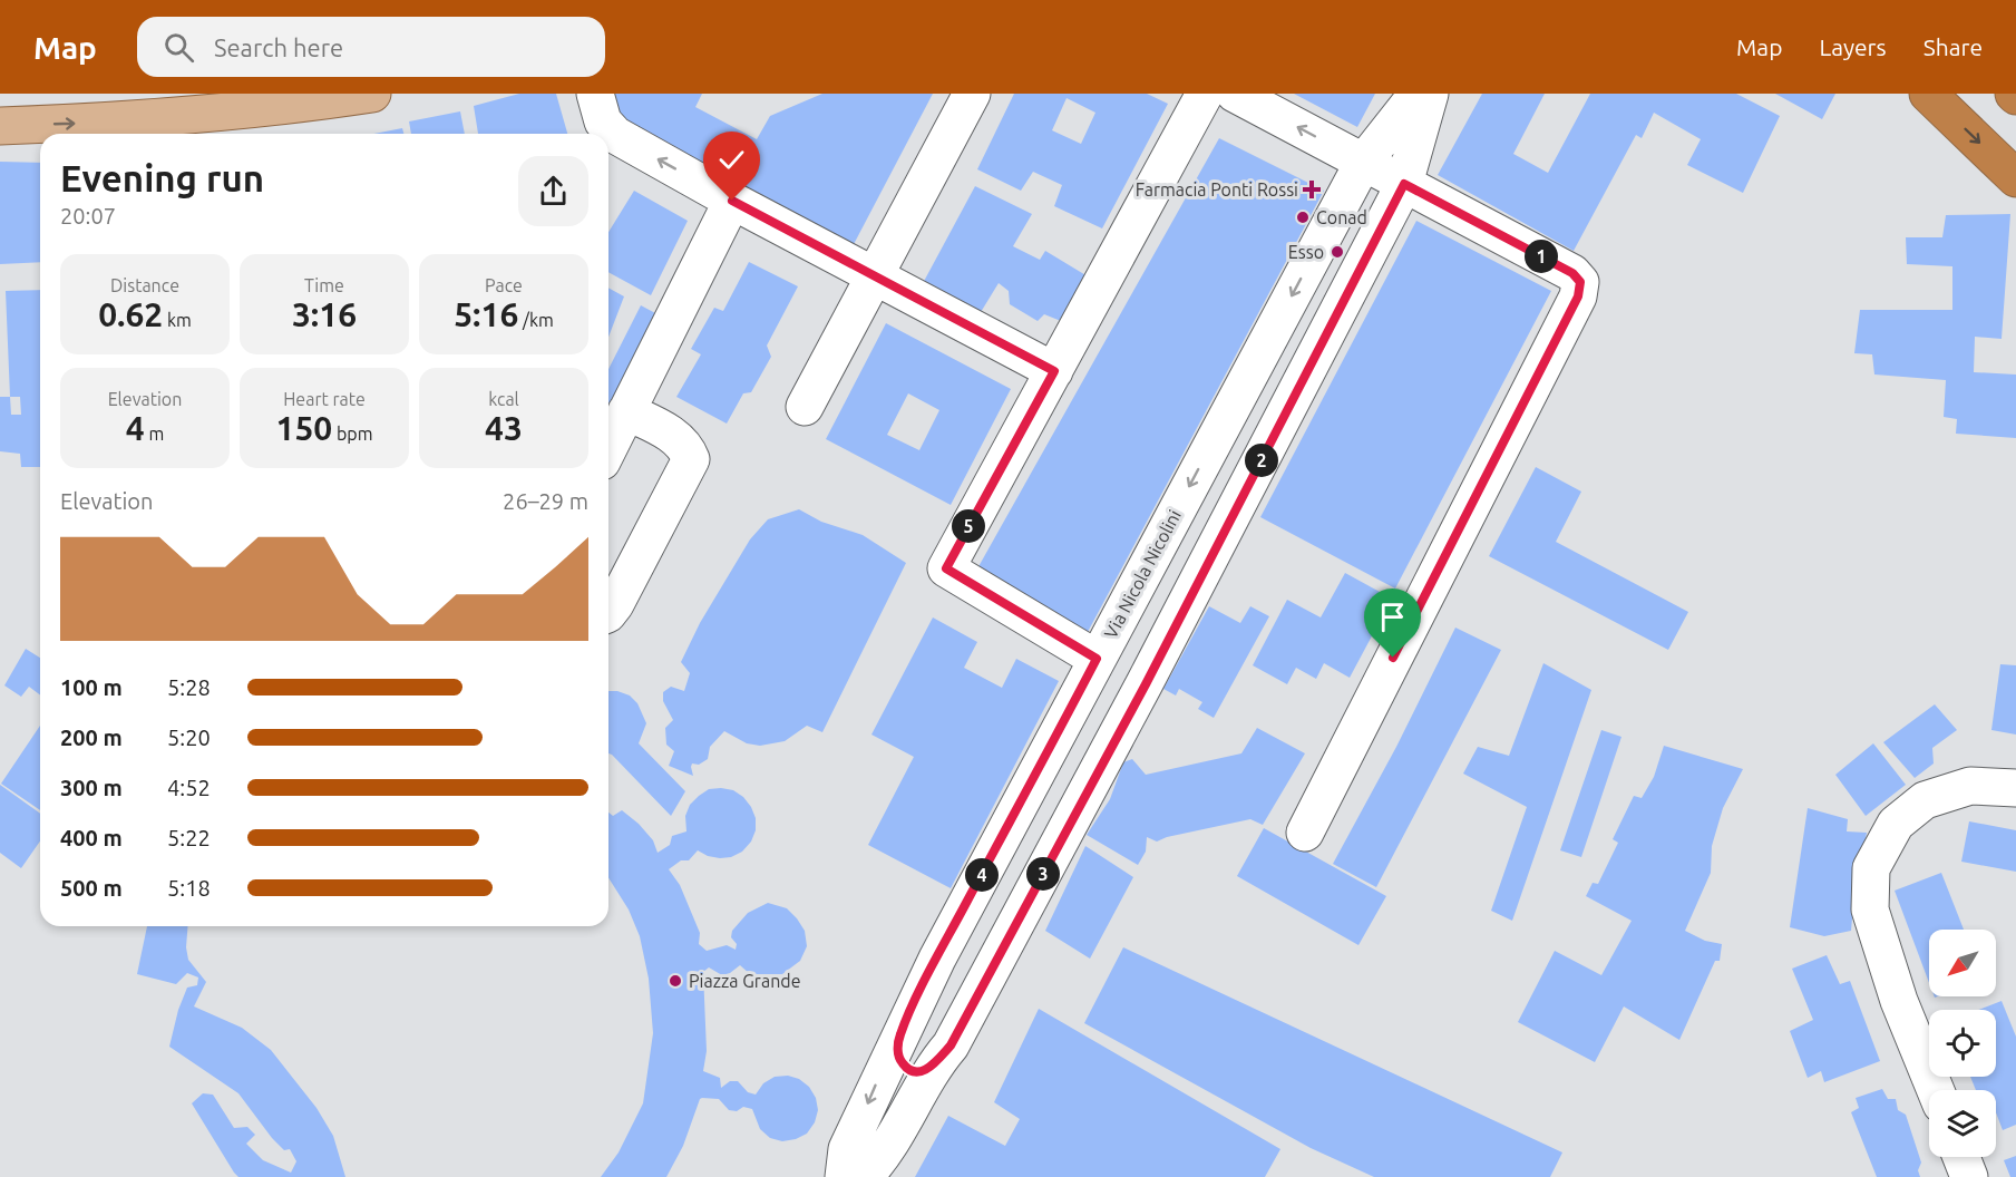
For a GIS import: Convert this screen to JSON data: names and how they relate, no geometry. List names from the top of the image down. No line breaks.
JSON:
{"streets":{"street":["Via Nicola Nicolini"]},"places":{"health":["Farmacia Ponti Rossi"],"other":["Conad","Esso","Piazza Grande"]},"north":"bottom left","page":{"header":"Map","search":"Search here","nav":["Map","Layers","Share"],"heading":["Evening run","20:07"],"pins":["1","2","5","3","4"],"stats":[["Distance","0.62 km"],["Time","3:16"],["Pace","5:16 /km"],["Elevation","4 m"],["Heart rate","150 bpm"],["kcal","43"]],"chart":["Elevation","26–29 m"],"list":[{"name":"100 m","note":"5:28"},{"name":"200 m","note":"5:20"},{"name":"300 m","note":"4:52"},{"name":"400 m","note":"5:22"},{"name":"500 m","note":"5:18"}]}}
